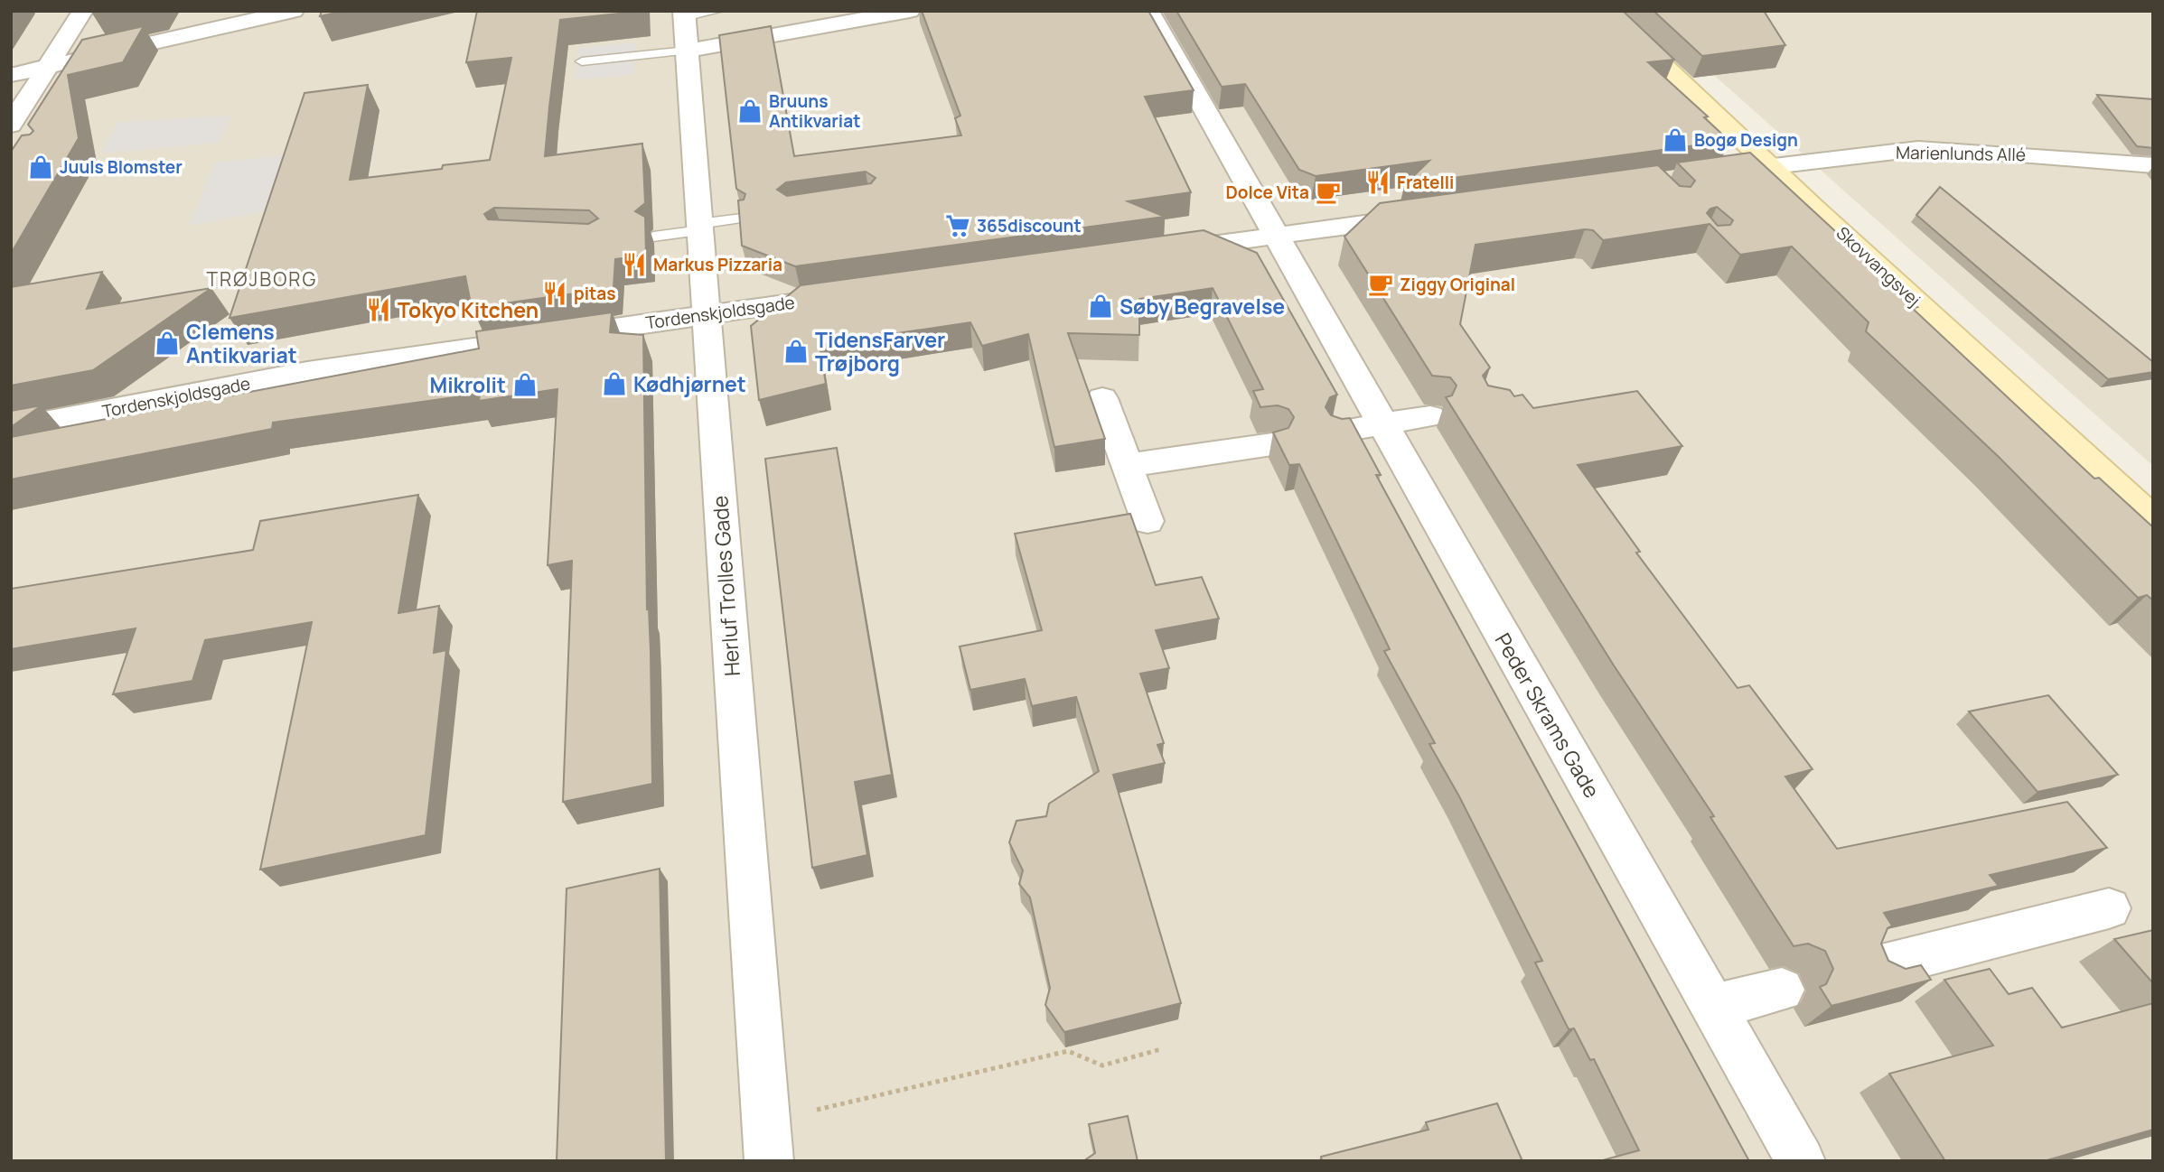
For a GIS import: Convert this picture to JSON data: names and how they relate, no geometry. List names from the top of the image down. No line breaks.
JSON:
{"streets":{"street":["Marienlunds Allé","Skovvangsvej","Tordenskjoldsgade","Herluf Trolles Gade","Peder Skrams Gade"]},"crossings":[["Marienlunds Allé","Skovvangsvej"],["Tordenskjoldsgade","Herluf Trolles Gade"]],"districts":["TRØJBORG"],"places":{"shop":["Bruuns Antikvariat","Bogø Design","Juuls Blomster","Søby Begravelse","Clemens Antikvariat","TidensFarver Trøjborg","Kødhjørnet","Mikrolit"],"restaurant":["Fratelli","Markus Pizzaria","pitas","Tokyo Kitchen"],"cafe":["Dolce Vita","Ziggy Original"],"supermarket":["365discount"]}}
